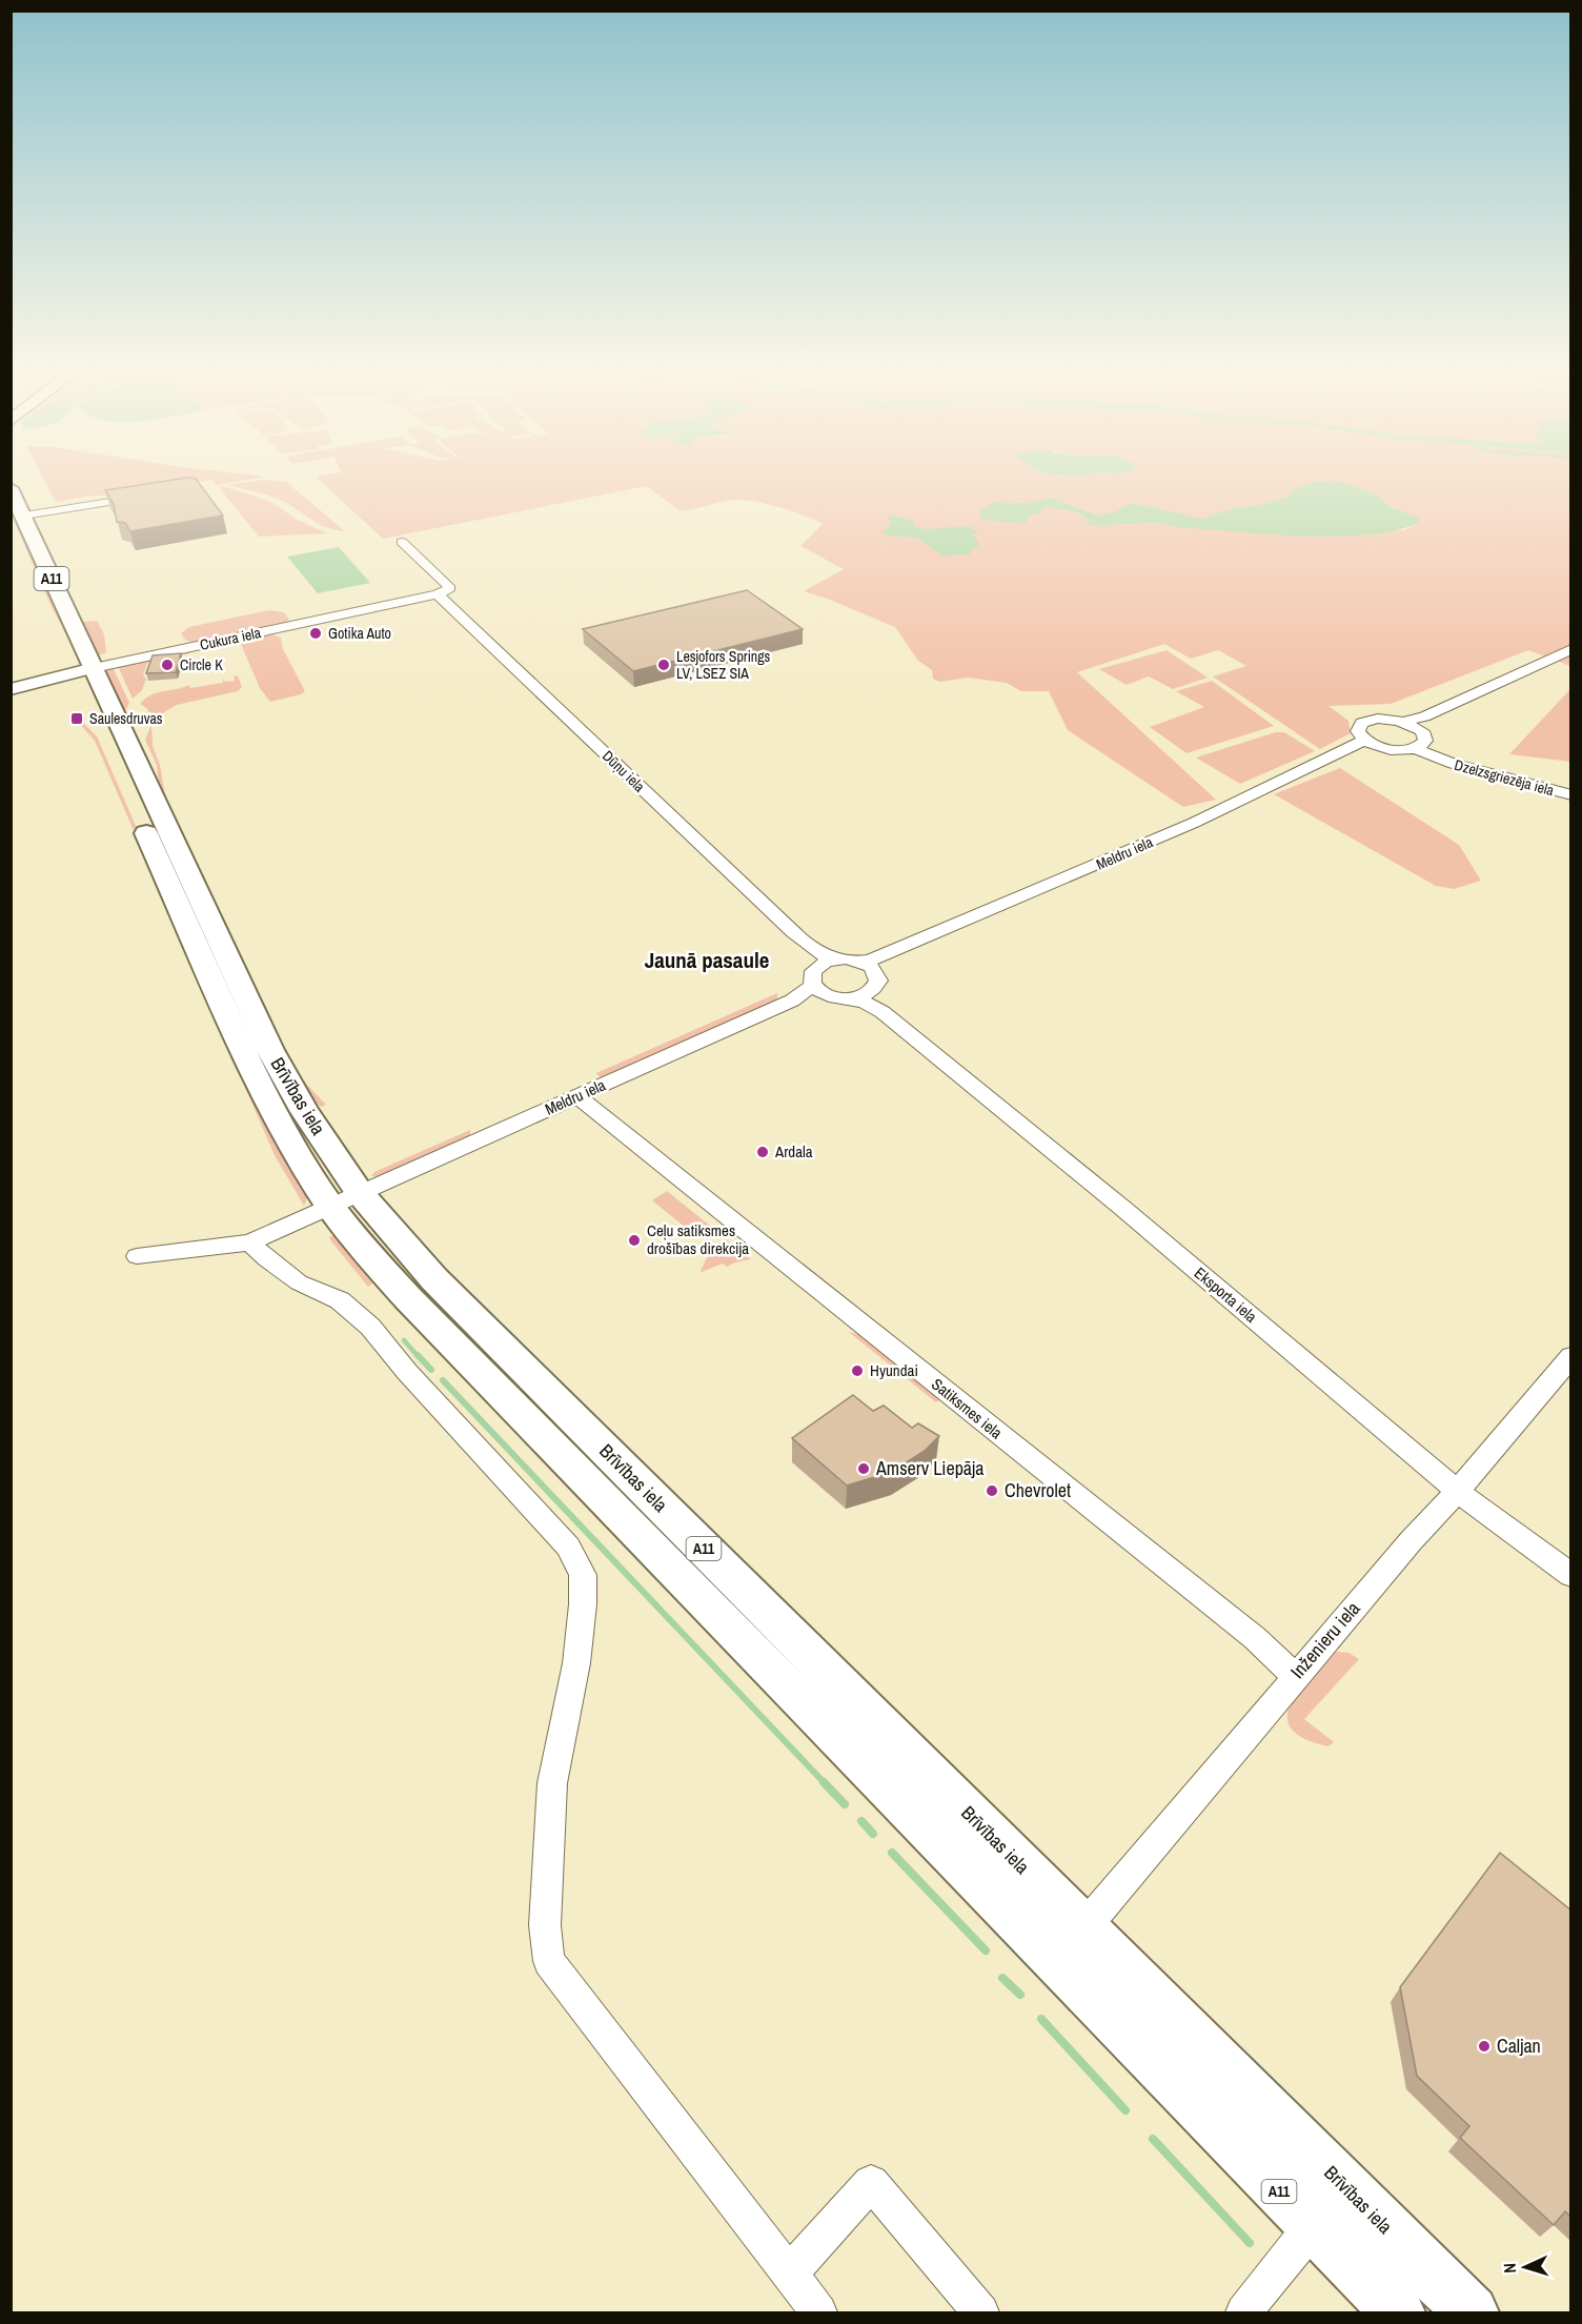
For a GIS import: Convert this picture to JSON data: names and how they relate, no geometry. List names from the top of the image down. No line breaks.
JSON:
{"streets":{"highway":["A11","Brīvības iela"],"main road":["Cukura iela"],"street":["Dūņu iela","Dzelzsgriezēja iela","Meldru iela","Eksporta iela","Satiksmes iela","Inženieru iela"]},"crossings":[["Cukura iela","Dūņu iela"],["Cukura iela","Brīvības iela"],["Dzelzsgriezēja iela","Meldru iela"],["Meldru iela","Brīvības iela"],["Meldru iela","Eksporta iela"],["Meldru iela","Satiksmes iela"],["Brīvības iela","Inženieru iela"],["Eksporta iela","Inženieru iela"],["Satiksmes iela","Inženieru iela"]],"districts":["Jaunā pasaule"],"places":{"other":["Gotika Auto","Circle K","Lesjofors Springs LV, LSEZ SIA","Ardala","Ceļu satiksmes drošības direkcija","Hyundai","Amserv Liepāja","Chevrolet","Caljan"],"transit":["Saulesdruvas"]},"north":"left"}
